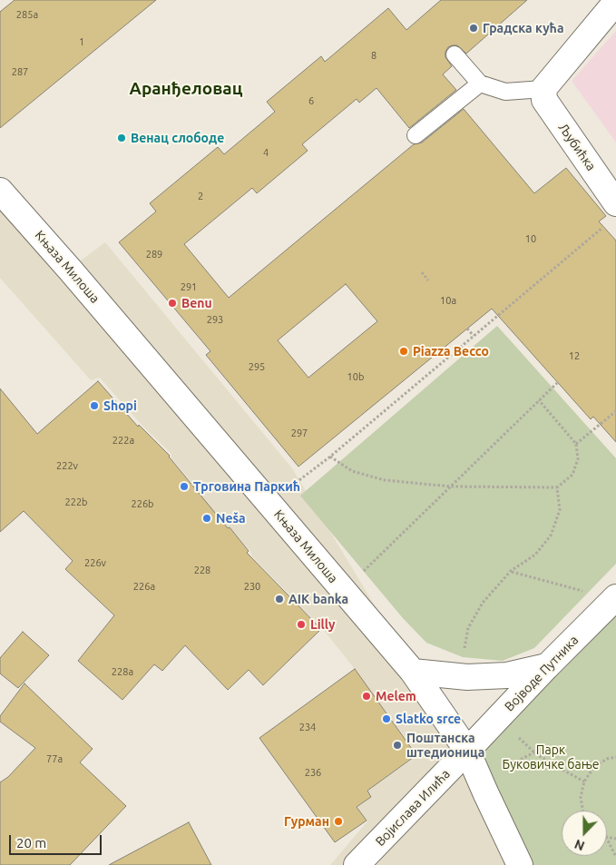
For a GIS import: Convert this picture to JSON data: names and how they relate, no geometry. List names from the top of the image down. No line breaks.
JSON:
{"streets":{"street":["Љубићка","Књаза Милоша","Војводе Путника","Војислава Илића"]},"crossings":[["Књаза Милоша","Војводе Путника"],["Књаза Милоша","Војислава Илића"],["Војводе Путника","Војислава Илића"]],"districts":["Аранђеловац"],"parks":["Парк Буковичке бање"],"places":["Градска кућа","Венац слободе","Benu","Piazza Becco","Shopi","Трговина Паркић","Neša","AIK banka","Lilly","Melem","Slatko srce","Поштанска штедионица","Гурман"],"house_numbers":["285a","1","8","287","6","4","2","10","289","291","10a","293","12","295","10b","297","222a","222v","222b","226b","226v","228","226a","230","228a","234","77a","236"],"scale_bar":"20 m","north":"bottom"}
